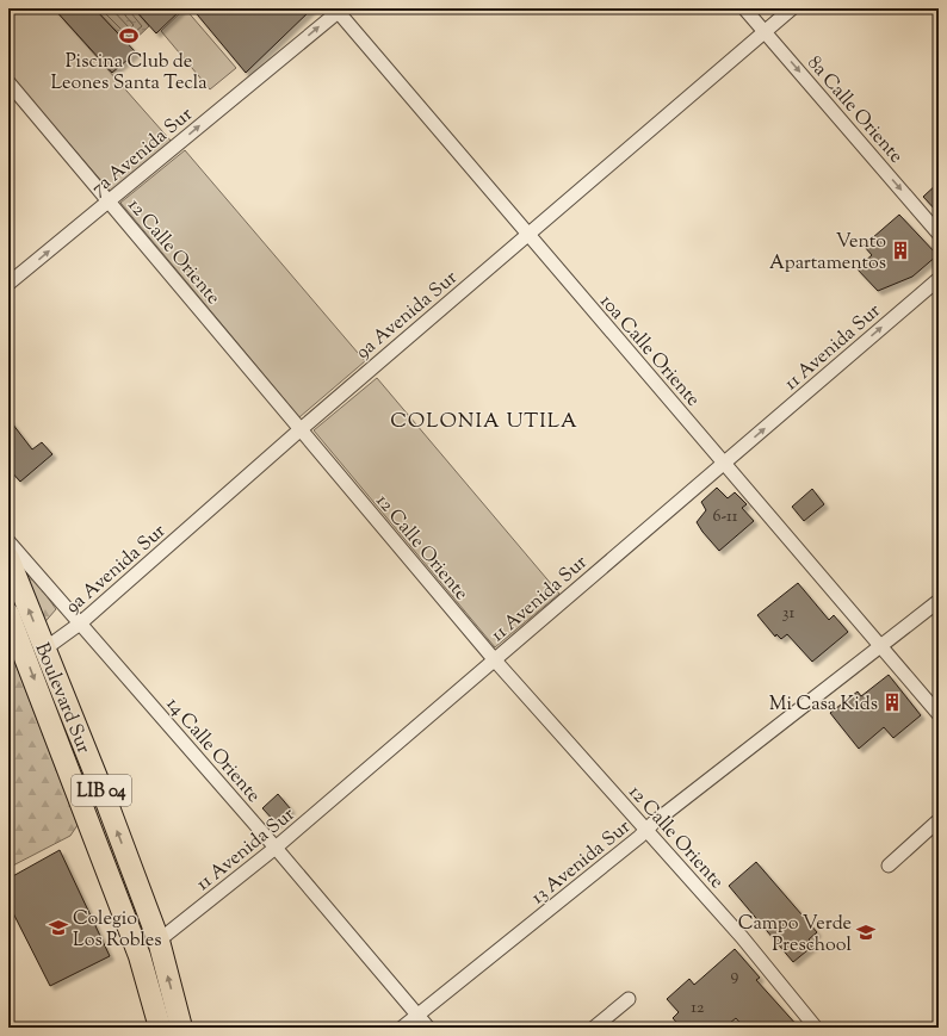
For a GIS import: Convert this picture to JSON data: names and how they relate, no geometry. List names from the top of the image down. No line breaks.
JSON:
{"streets":{"highway":["Boulevard Sur","LIB 04"],"street":["8a Calle Oriente","7a Avenida Sur","12 Calle Oriente","9a Avenida Sur","11 Avenida Sur","10a Calle Oriente","14 Calle Oriente","13 Avenida Sur"]},"crossings":[["8a Calle Oriente","9a Avenida Sur"],["7a Avenida Sur","12 Calle Oriente"],["7a Avenida Sur","10a Calle Oriente"],["12 Calle Oriente","9a Avenida Sur"],["12 Calle Oriente","11 Avenida Sur"],["12 Calle Oriente","13 Avenida Sur"],["9a Avenida Sur","10a Calle Oriente"],["9a Avenida Sur","Boulevard Sur"],["9a Avenida Sur","14 Calle Oriente"],["11 Avenida Sur","10a Calle Oriente"],["11 Avenida Sur","Boulevard Sur"],["11 Avenida Sur","14 Calle Oriente"],["10a Calle Oriente","13 Avenida Sur"],["14 Calle Oriente","13 Avenida Sur"]],"one_way":["8a Calle Oriente","7a Avenida Sur"],"districts":["COLONIA UTILA"],"places":{"sports":["Piscina Club de Leones Santa Tecla"],"building":["Vento Apartamentos","Mi Casa Kids"],"school or university":["Colegio Los Robles","Campo Verde Preschool"]},"house_numbers":["6-11","31","9","12"]}
